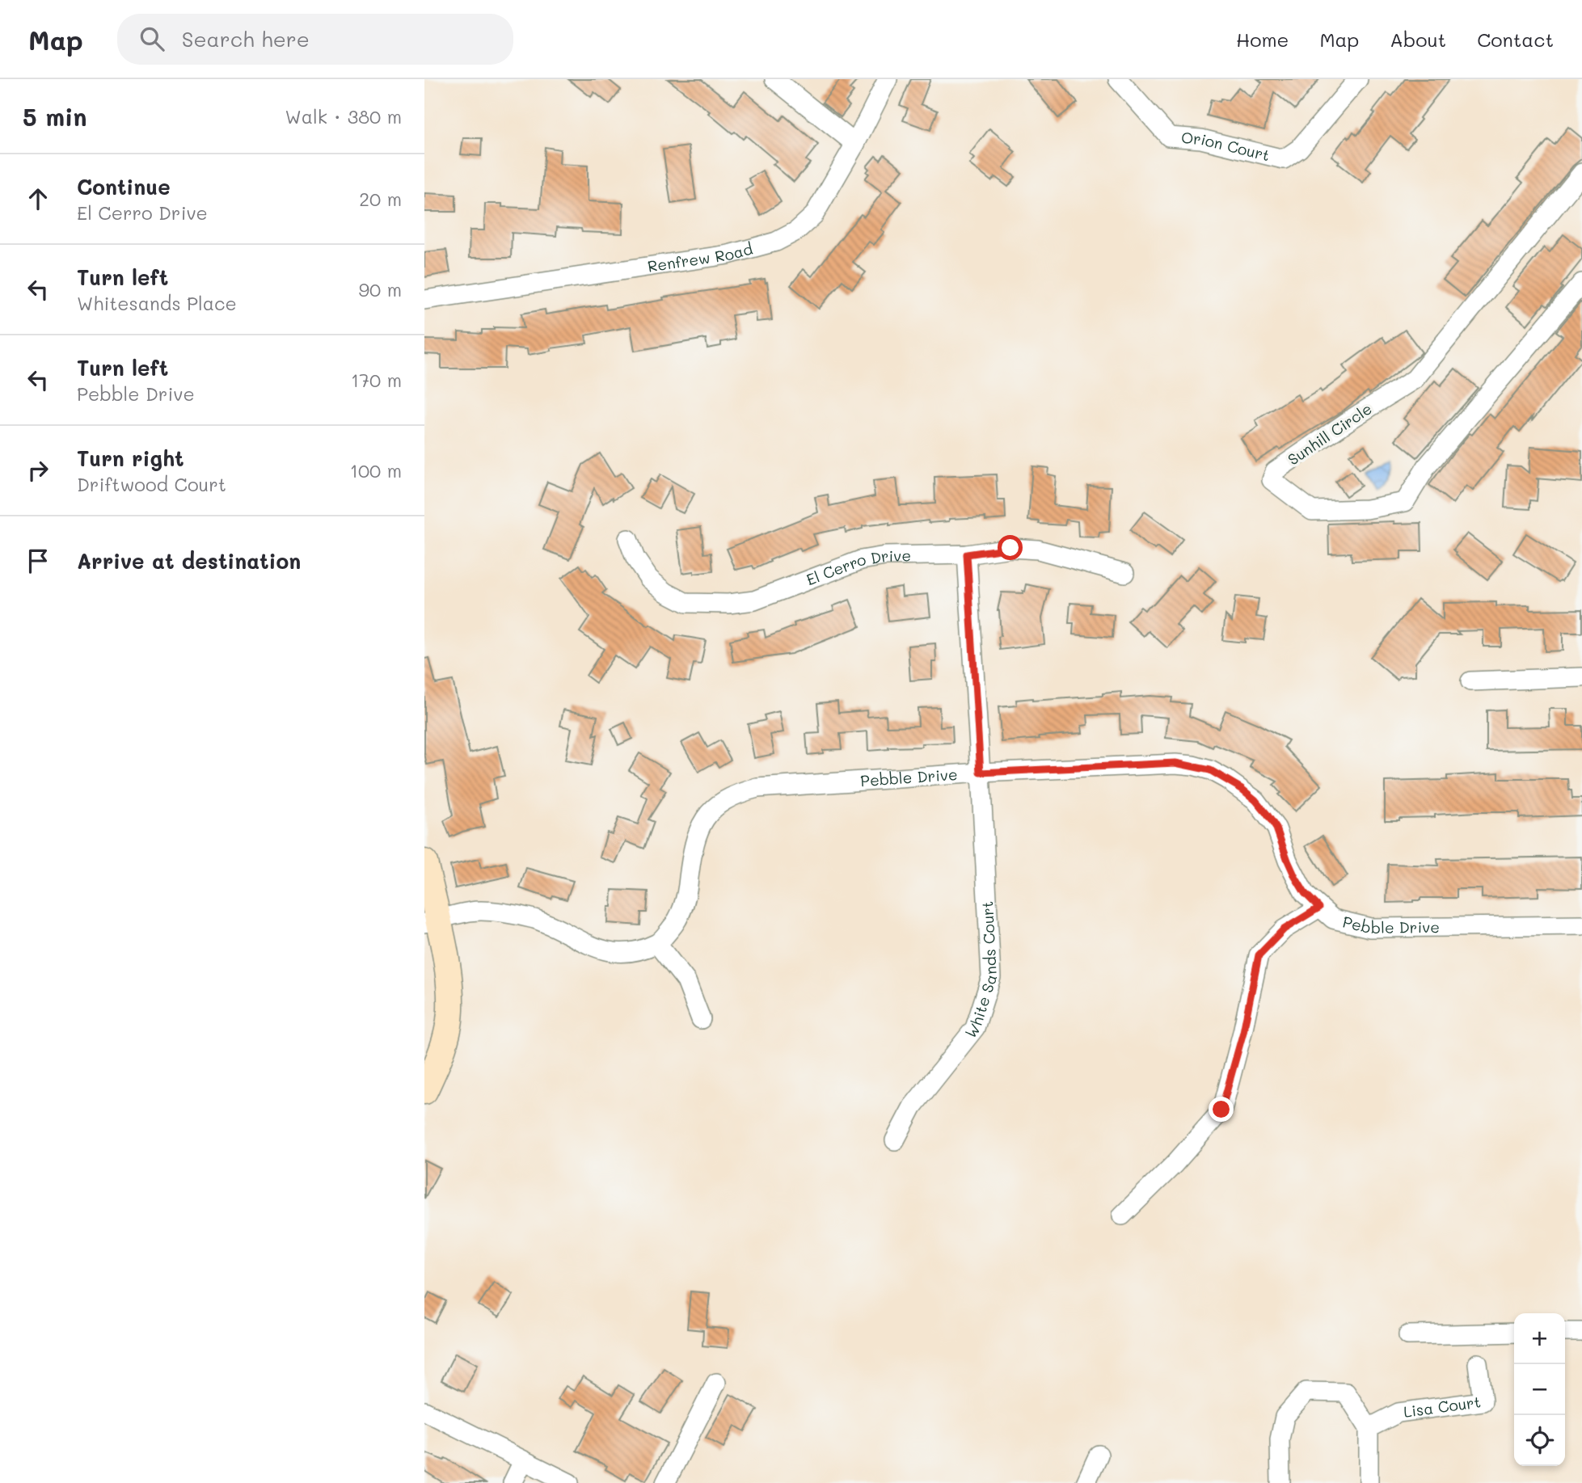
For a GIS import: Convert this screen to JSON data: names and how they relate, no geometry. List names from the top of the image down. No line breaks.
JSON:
{"streets":{"street":["Orion Court","Renfrew Road","Sunhill Circle","El Cerro Drive","Pebble Drive","White Sands Court","Lisa Court"]},"crossings":[["El Cerro Drive","White Sands Court"],["Pebble Drive","White Sands Court"]],"page":{"header":"Map","search":"Search here","nav":["Home","Map","About","Contact"],"heading":["5 min","Walk · 380 m"],"list":[["Continue","El Cerro Drive","20 m"],["Turn left","Whitesands Place","90 m"],["Turn left","Pebble Drive","170 m"],["Turn right","Driftwood Court","100 m"],"Arrive at destination"],"map_buttons":["+","−"]}}
